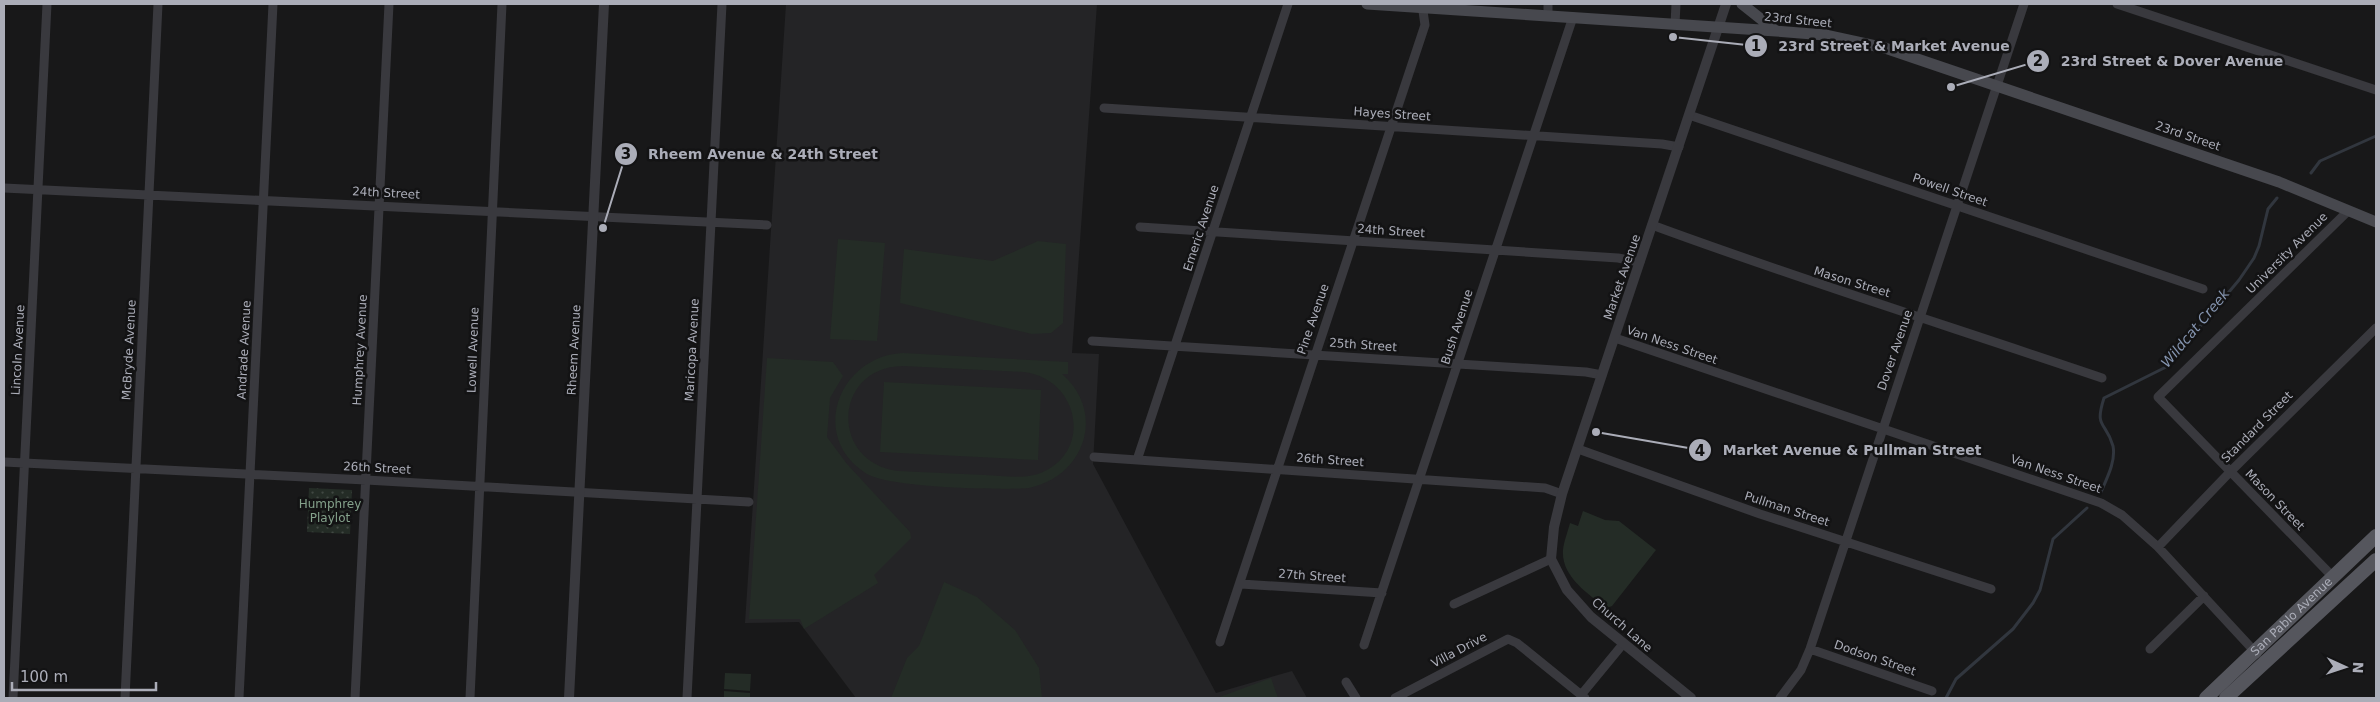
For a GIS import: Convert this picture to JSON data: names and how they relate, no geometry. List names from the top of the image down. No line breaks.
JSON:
{"streets":{"main road":["23rd Street","San Pablo Avenue"],"street":["Hayes Street","Powell Street","24th Street","Emeric Avenue","University Avenue","Market Avenue","Mason Street","Pine Avenue","Bush Avenue","25th Street","Van Ness Street","Lincoln Avenue","McBryde Avenue","Andrade Avenue","Humphrey Avenue","Lowell Avenue","Rheem Avenue","Maricopa Avenue","Dover Avenue","Standard Street","26th Street","Pullman Street","27th Street","Church Lane","Villa Drive","Dodson Street"]},"crossings":[["23rd Street","University Avenue"],["23rd Street","Market Avenue"],["23rd Street","Pine Avenue"],["23rd Street","Bush Avenue"],["23rd Street","Dover Avenue"],["Hayes Street","Emeric Avenue"],["Hayes Street","Market Avenue"],["Hayes Street","Pine Avenue"],["Hayes Street","Bush Avenue"],["Powell Street","Market Avenue"],["Powell Street","Dover Avenue"],["24th Street","Emeric Avenue"],["24th Street","Market Avenue"],["24th Street","Pine Avenue"],["24th Street","Bush Avenue"],["24th Street","Lincoln Avenue"],["24th Street","McBryde Avenue"],["24th Street","Andrade Avenue"],["24th Street","Humphrey Avenue"],["24th Street","Lowell Avenue"],["24th Street","Rheem Avenue"],["24th Street","Maricopa Avenue"],["Emeric Avenue","25th Street"],["Emeric Avenue","26th Street"],["University Avenue","Mason Street"],["Market Avenue","Mason Street"],["Market Avenue","25th Street"],["Market Avenue","Van Ness Street"],["Market Avenue","26th Street"],["Market Avenue","Pullman Street"],["Market Avenue","Church Lane"],["Mason Street","Dover Avenue"],["Mason Street","Standard Street"],["Mason Street","San Pablo Avenue"],["Pine Avenue","25th Street"],["Pine Avenue","26th Street"],["Pine Avenue","27th Street"],["Bush Avenue","25th Street"],["Bush Avenue","26th Street"],["Bush Avenue","27th Street"],["Van Ness Street","Dover Avenue"],["Van Ness Street","Standard Street"],["Van Ness Street","San Pablo Avenue"],["Lincoln Avenue","26th Street"],["McBryde Avenue","26th Street"],["Andrade Avenue","26th Street"],["Humphrey Avenue","26th Street"],["Lowell Avenue","26th Street"],["Rheem Avenue","26th Street"],["Maricopa Avenue","26th Street"],["Dover Avenue","Pullman Street"],["Dover Avenue","Dodson Street"],["Church Lane","Villa Drive"]],"water":["Wildcat Creek"],"parks":["Humphrey Playlot"],"places":["23rd Street & Market Avenue","23rd Street & Dover Avenue","Rheem Avenue & 24th Street","Market Avenue & Pullman Street"],"scale_bar":"100 m","north":"right"}
